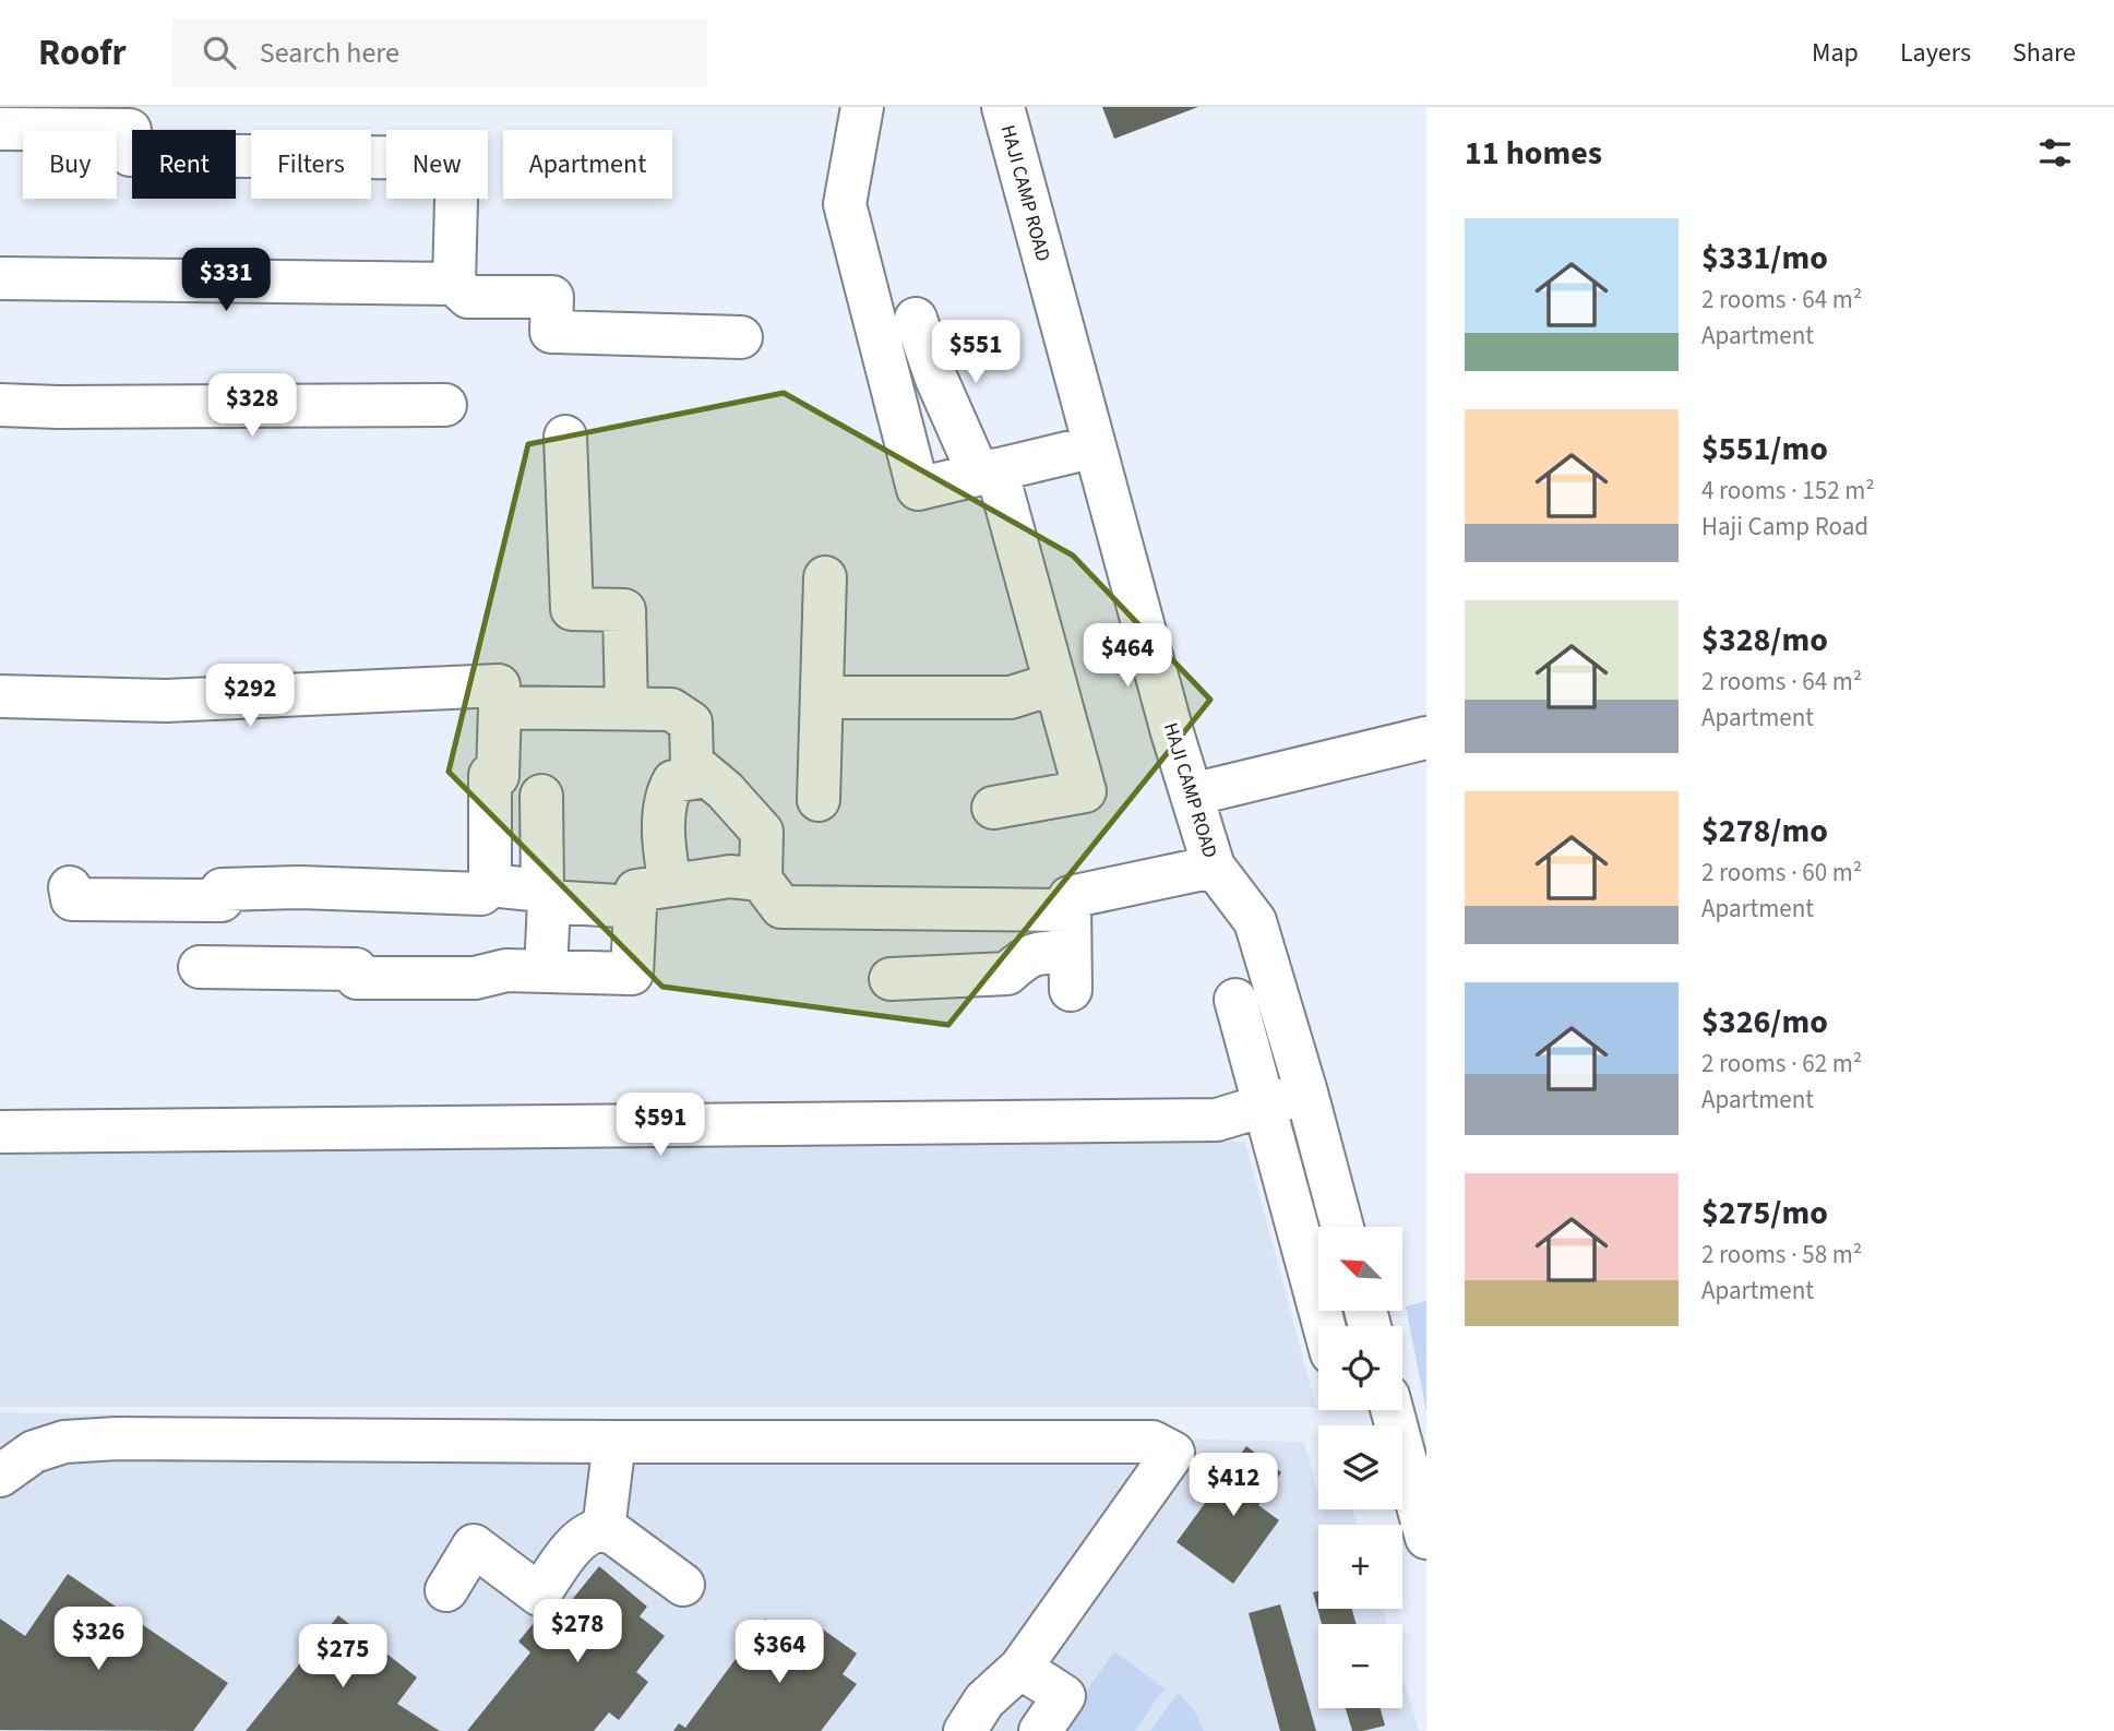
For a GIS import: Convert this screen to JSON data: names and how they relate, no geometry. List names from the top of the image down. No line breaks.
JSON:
{"streets":{"street":["HAJI CAMP ROAD"]},"north":"top left","page":{"header":"Roofr","search":"Search here","nav":["Map","Layers","Share"],"heading":"11 homes","chip":["Buy","Rent","Filters","New","Apartment"],"list":[{"name":"$331/mo","note":"2 rooms · 64 m² · Apartment"},{"name":"$551/mo","note":"4 rooms · 152 m² · Haji Camp Road"},{"name":"$328/mo","note":"2 rooms · 64 m² · Apartment"},{"name":"$278/mo","note":"2 rooms · 60 m² · Apartment"},{"name":"$326/mo","note":"2 rooms · 62 m² · Apartment"},{"name":"$275/mo","note":"2 rooms · 58 m² · Apartment"}],"price":["$331","$551","$328","$464","$292","$591","$412","$278","$326","$364","$275"],"map_buttons":["+","−"]}}
